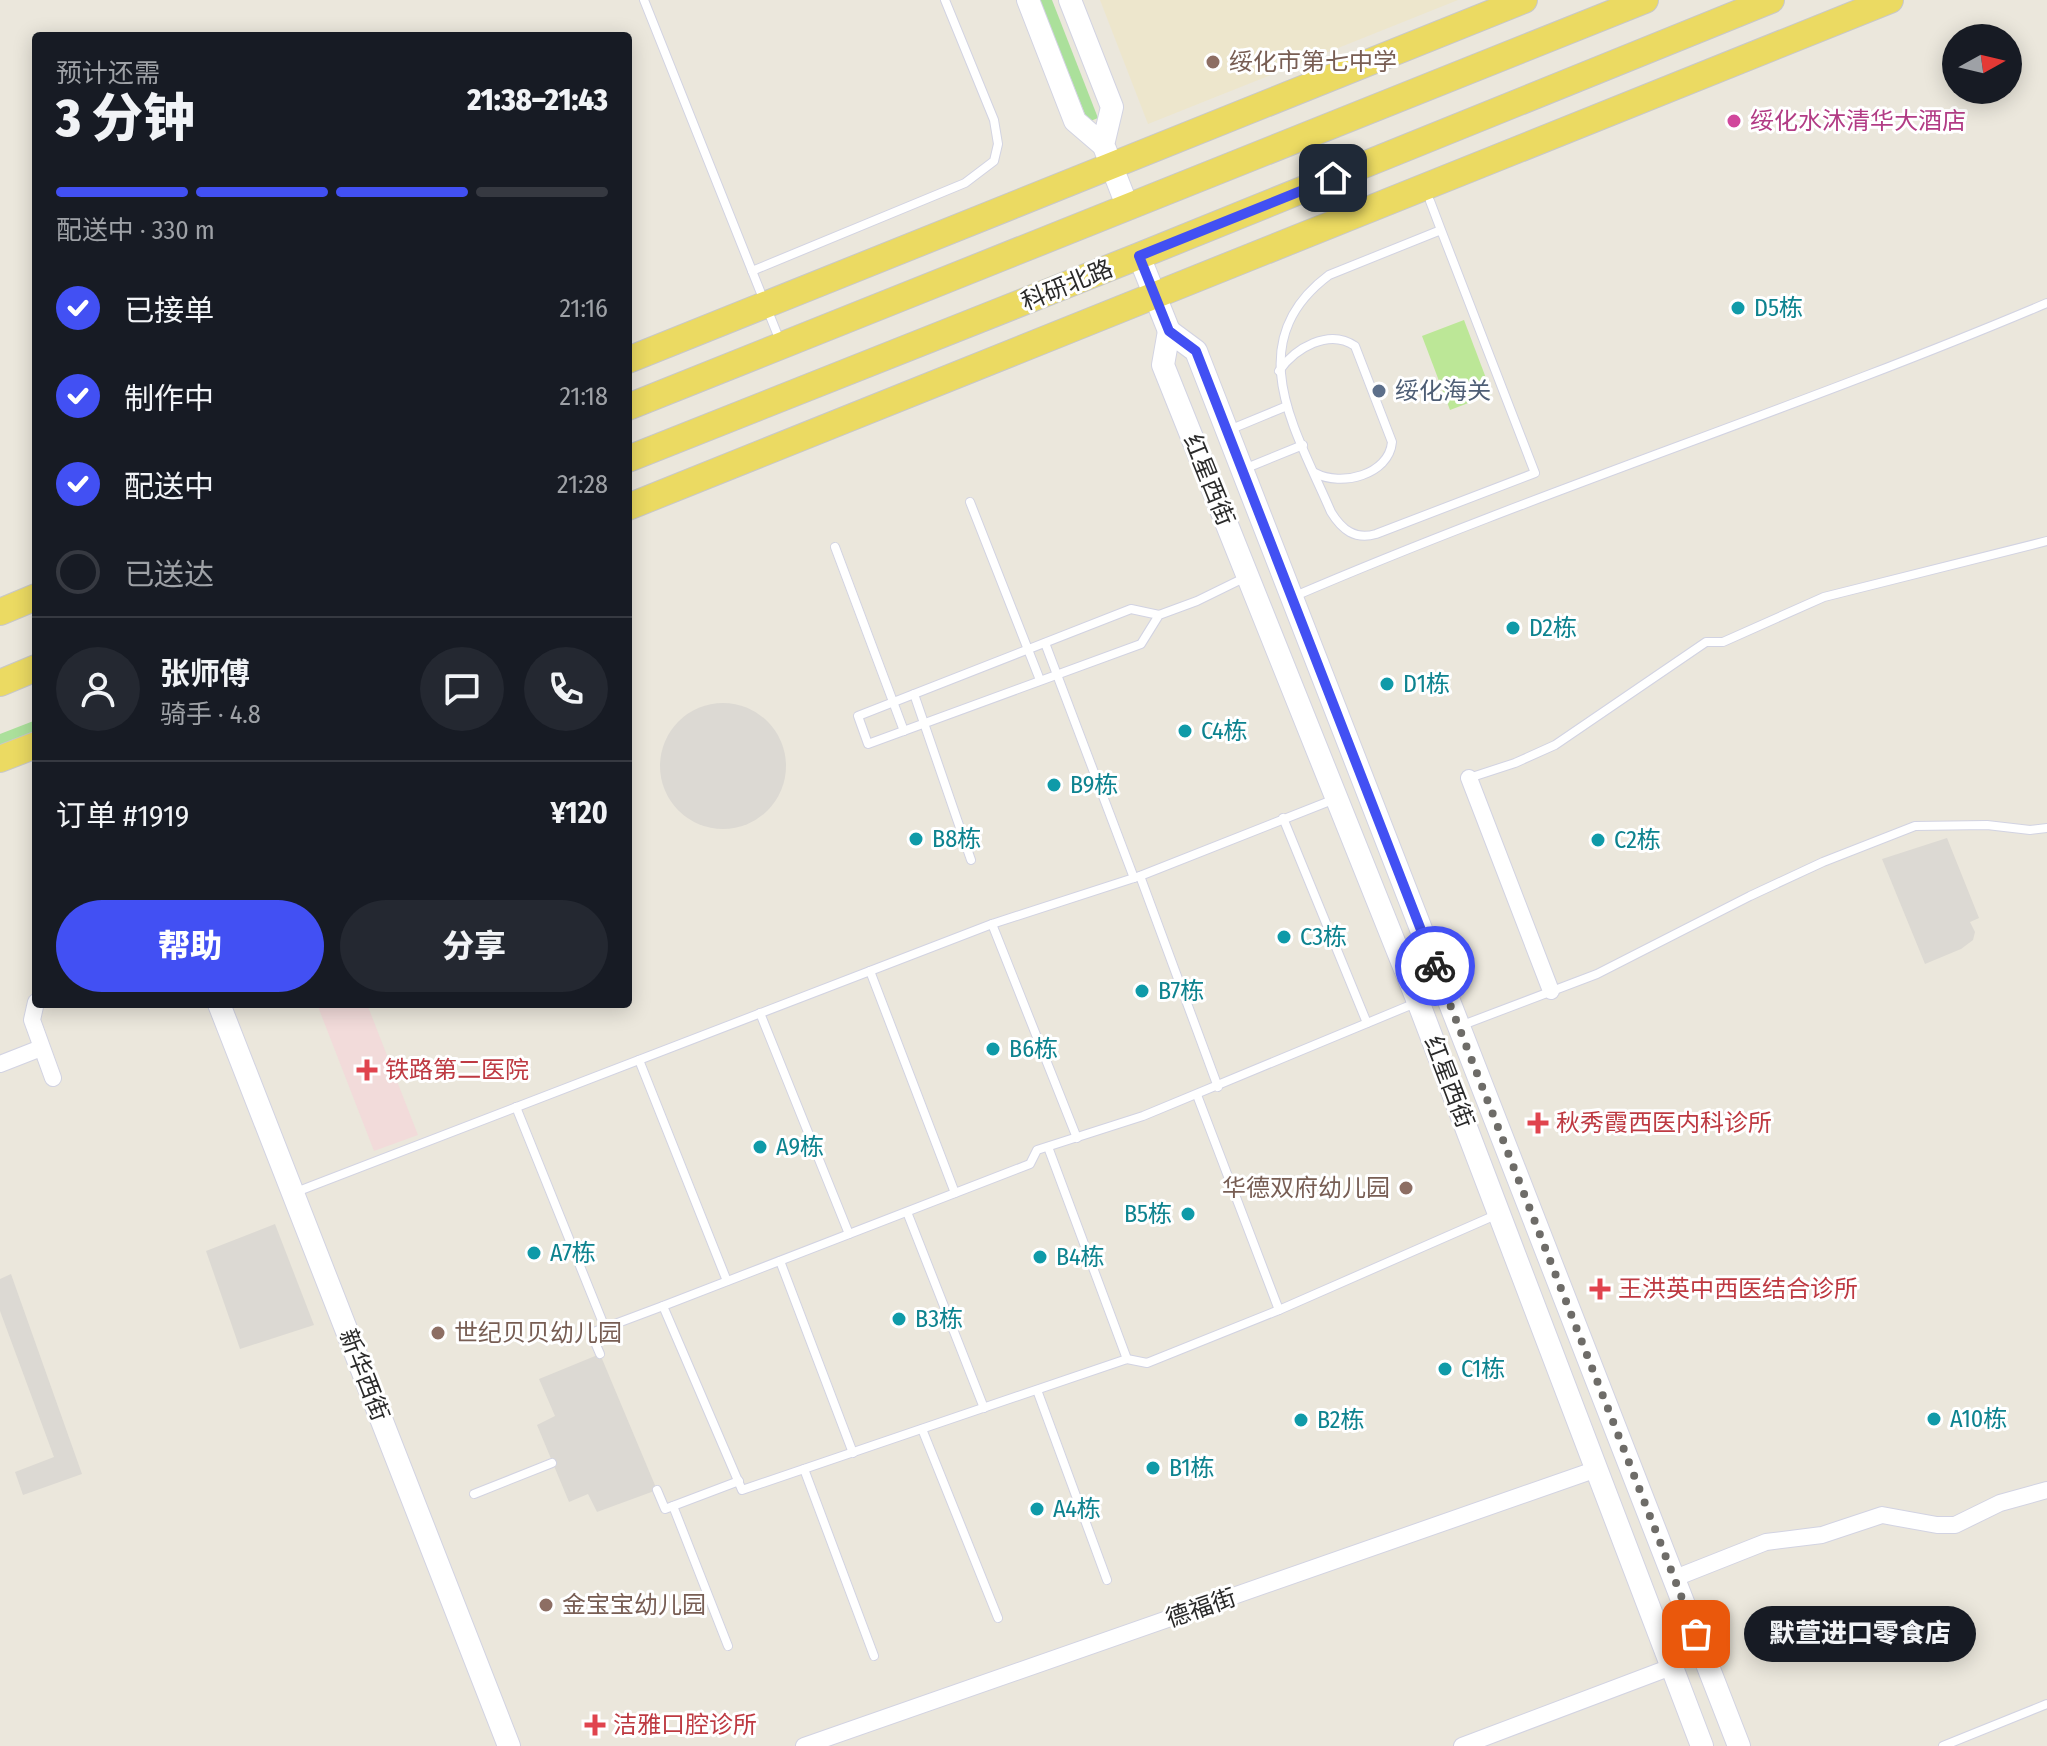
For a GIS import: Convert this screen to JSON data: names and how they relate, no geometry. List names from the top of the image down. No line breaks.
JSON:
{"streets":{"main road":["科研北路","红星西街","新华西街"],"street":["德福街"]},"crossings":[["科研北路","红星西街"],["红星西街","德福街"]],"places":{"other":["绥化市第七中学","绥化水沐清华大酒店","D5栋","绥化海关","D2栋","D1栋","C4栋","B9栋","B8栋","C2栋","C3栋","B7栋","B6栋","A9栋","华德双府幼儿园","B5栋","A7栋","B4栋","B3栋","世纪贝贝幼儿园","C1栋","A10栋","B2栋","B1栋","A4栋","金宝宝幼儿园","默萱进口零食店"],"health":["铁路第二医院","秋秀霞西医内科诊所","王洪英中西医结合诊所","洁雅口腔诊所"]},"north":"right","page":{"heading":["3 分钟","预计还需","21:38–21:43"],"panel":["张师傅","骑手 · 4.8","订单 #1919","¥120"],"bar":"配送中 · 330 m","list":[["已接单","21:16"],["制作中","21:18"],["配送中","21:28"],"已送达"],"buttons":["帮助","分享"],"bubble":"默萱进口零食店"}}
